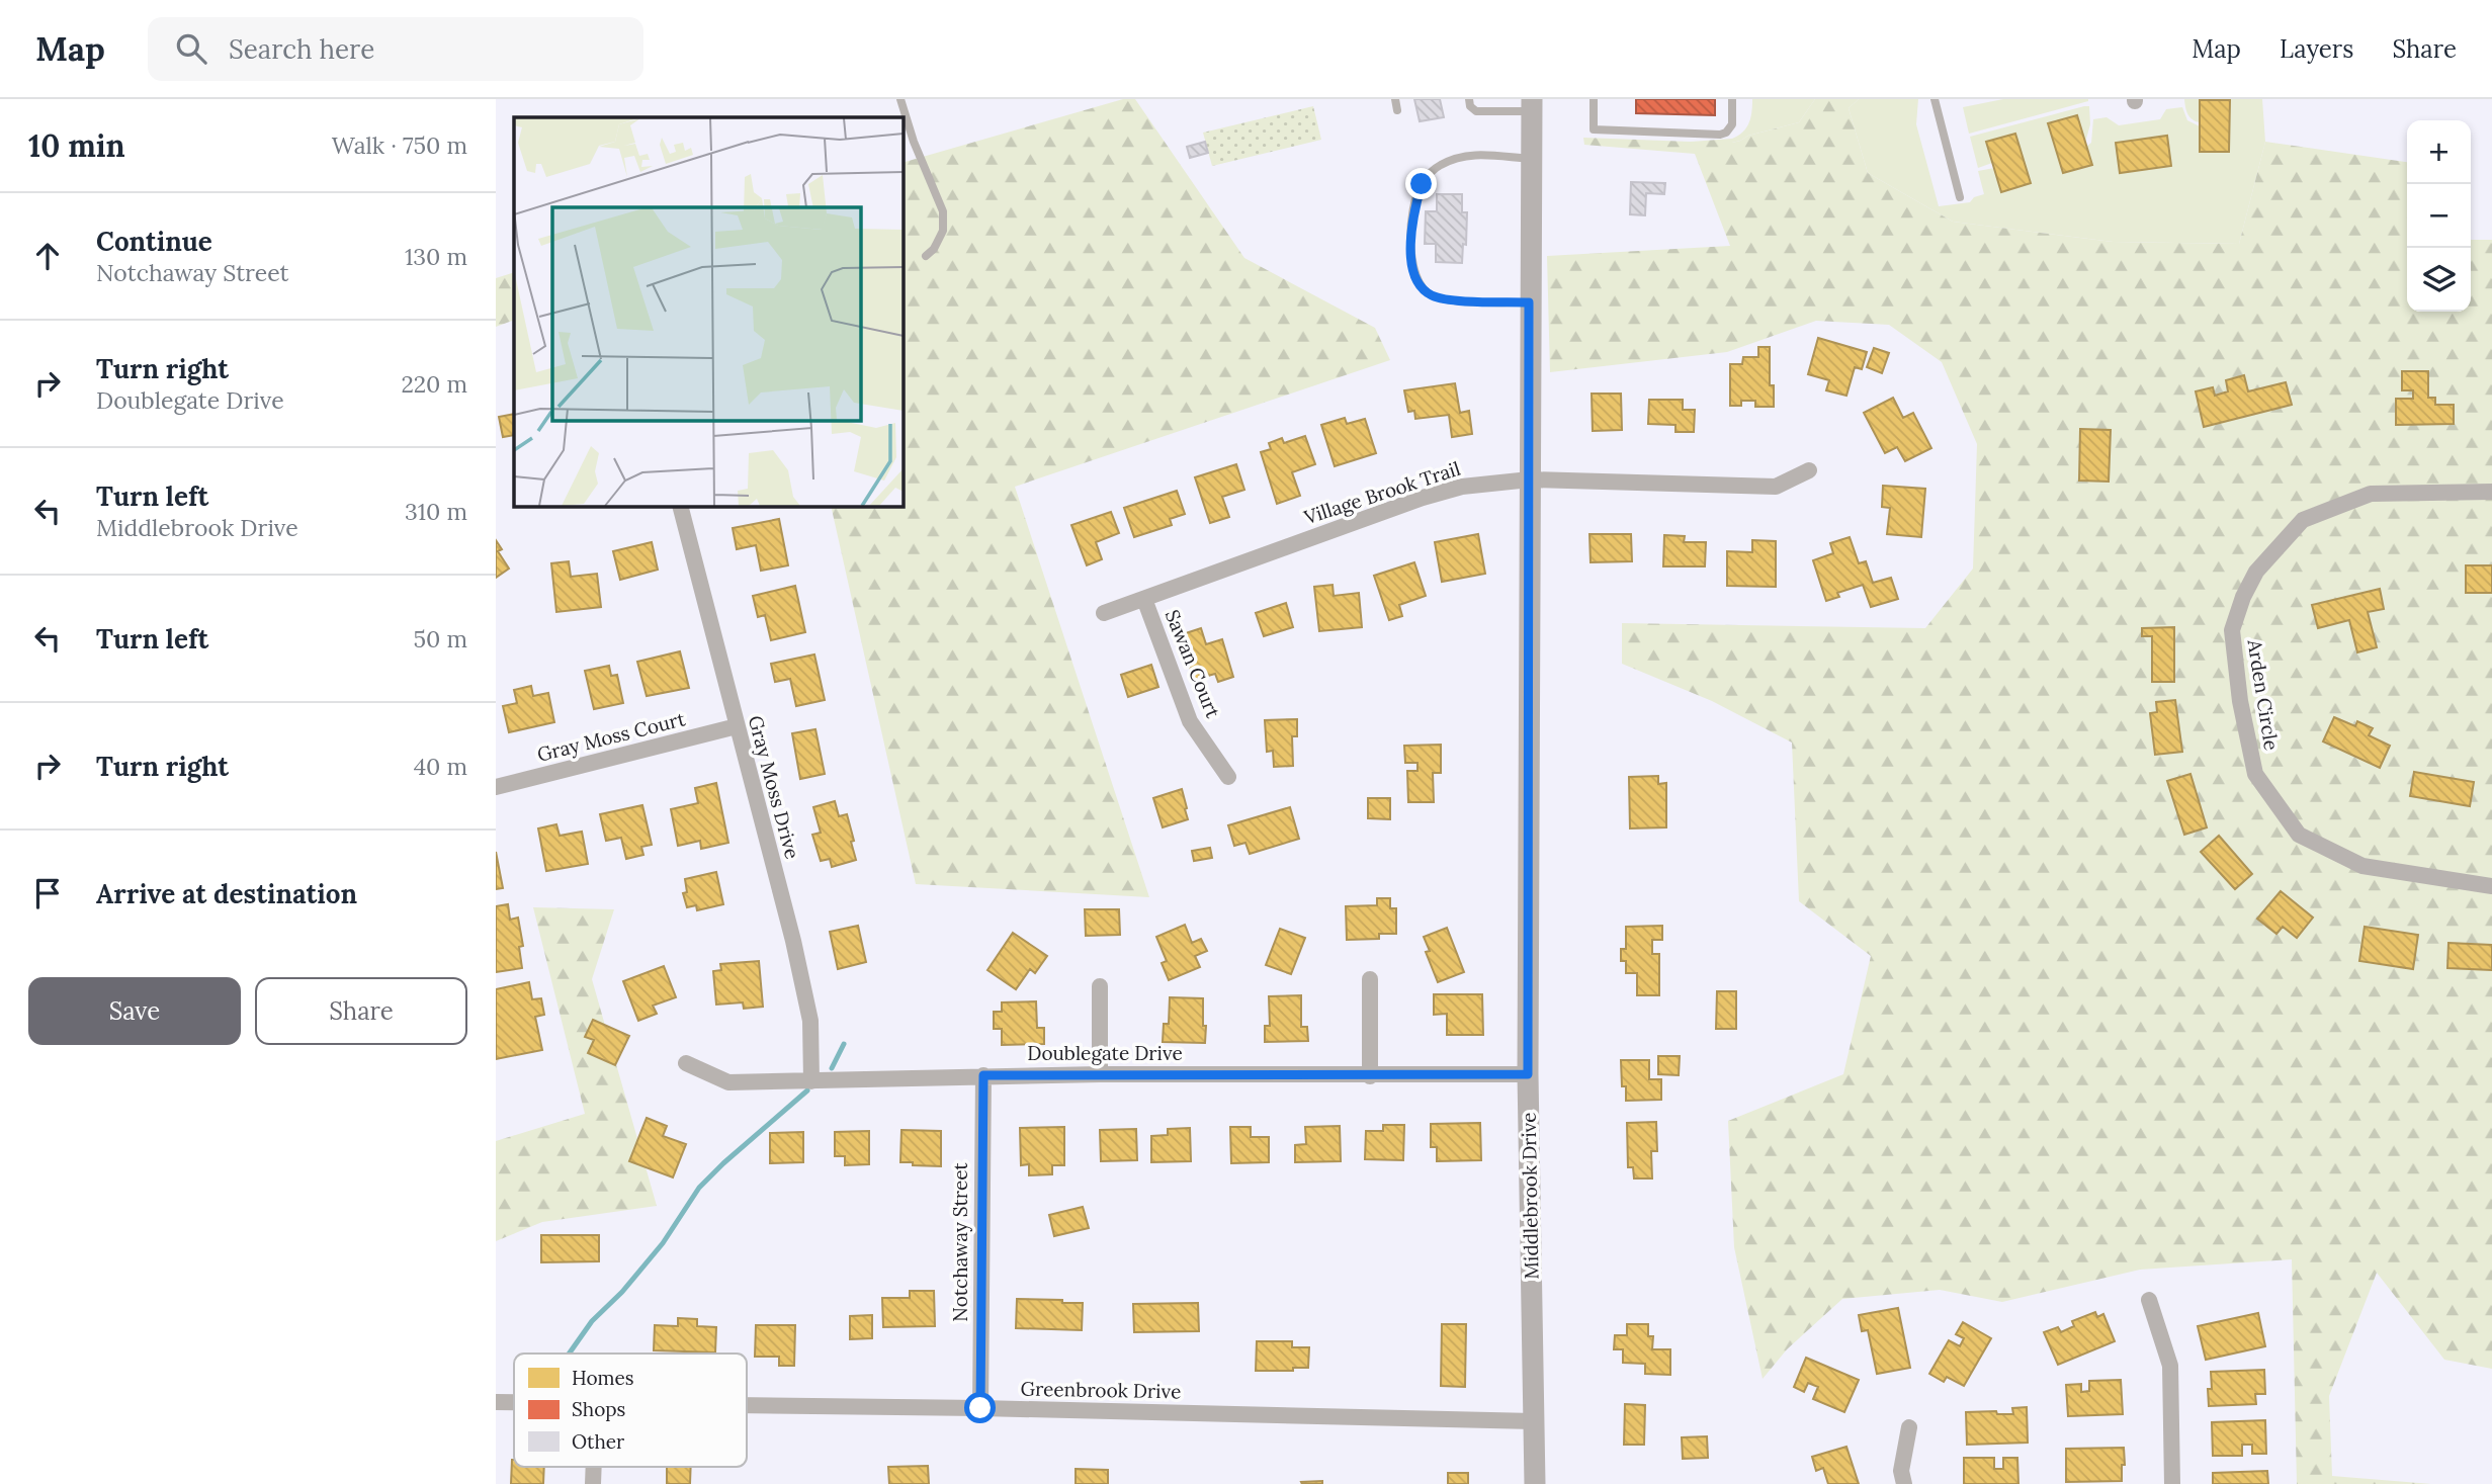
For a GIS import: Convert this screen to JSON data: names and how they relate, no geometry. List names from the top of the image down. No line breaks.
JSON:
{"streets":{"street":["Village Brook Trail","Sawan Court","Arden Circle","Gray Moss Court","Gray Moss Drive","Doublegate Drive","Middlebrook Drive","Notchaway Street","Greenbrook Drive"]},"crossings":[["Village Brook Trail","Sawan Court"],["Village Brook Trail","Middlebrook Drive"],["Gray Moss Court","Gray Moss Drive"],["Gray Moss Drive","Doublegate Drive"],["Doublegate Drive","Middlebrook Drive"],["Doublegate Drive","Notchaway Street"],["Middlebrook Drive","Greenbrook Drive"],["Notchaway Street","Greenbrook Drive"]],"legend":["Homes","Shops","Other"],"page":{"header":"Map","search":"Search here","nav":["Map","Layers","Share"],"heading":["10 min","Walk · 750 m"],"map_buttons":["+","−"],"list":[["Continue","Notchaway Street","130 m"],["Turn right","Doublegate Drive","220 m"],["Turn left","Middlebrook Drive","310 m"],["Turn left","50 m"],["Turn right","40 m"],"Arrive at destination"],"buttons":["Save","Share"]}}
